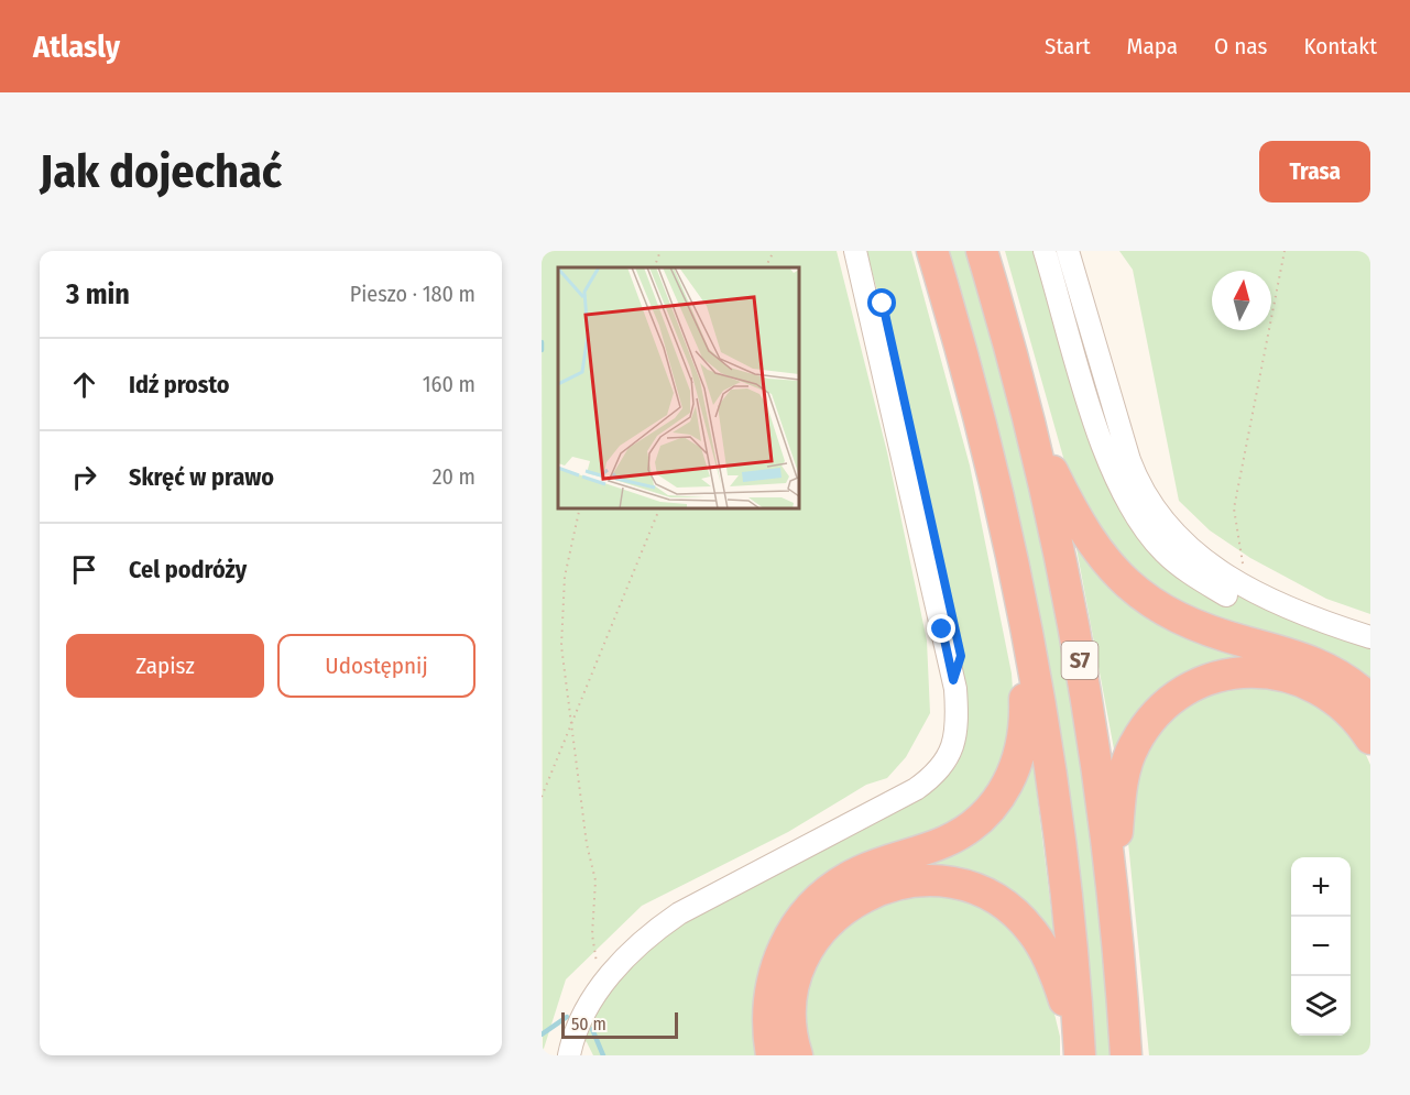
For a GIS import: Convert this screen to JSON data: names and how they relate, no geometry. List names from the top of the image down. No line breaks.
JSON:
{"streets":{"highway":["S7"]},"scale_bar":"50 m","north":"top","page":{"header":"Atlasly","nav":["Start","Mapa","O nas","Kontakt"],"buttons":["Trasa",["Zapisz","Udostępnij"]],"title":"Jak dojechać","heading":["3 min","Pieszo · 180 m"],"list":[["Idź prosto","160 m"],["Skręć w prawo","20 m"],"Cel podróży"],"map_buttons":["+","−"],"scale":"50 m"}}
